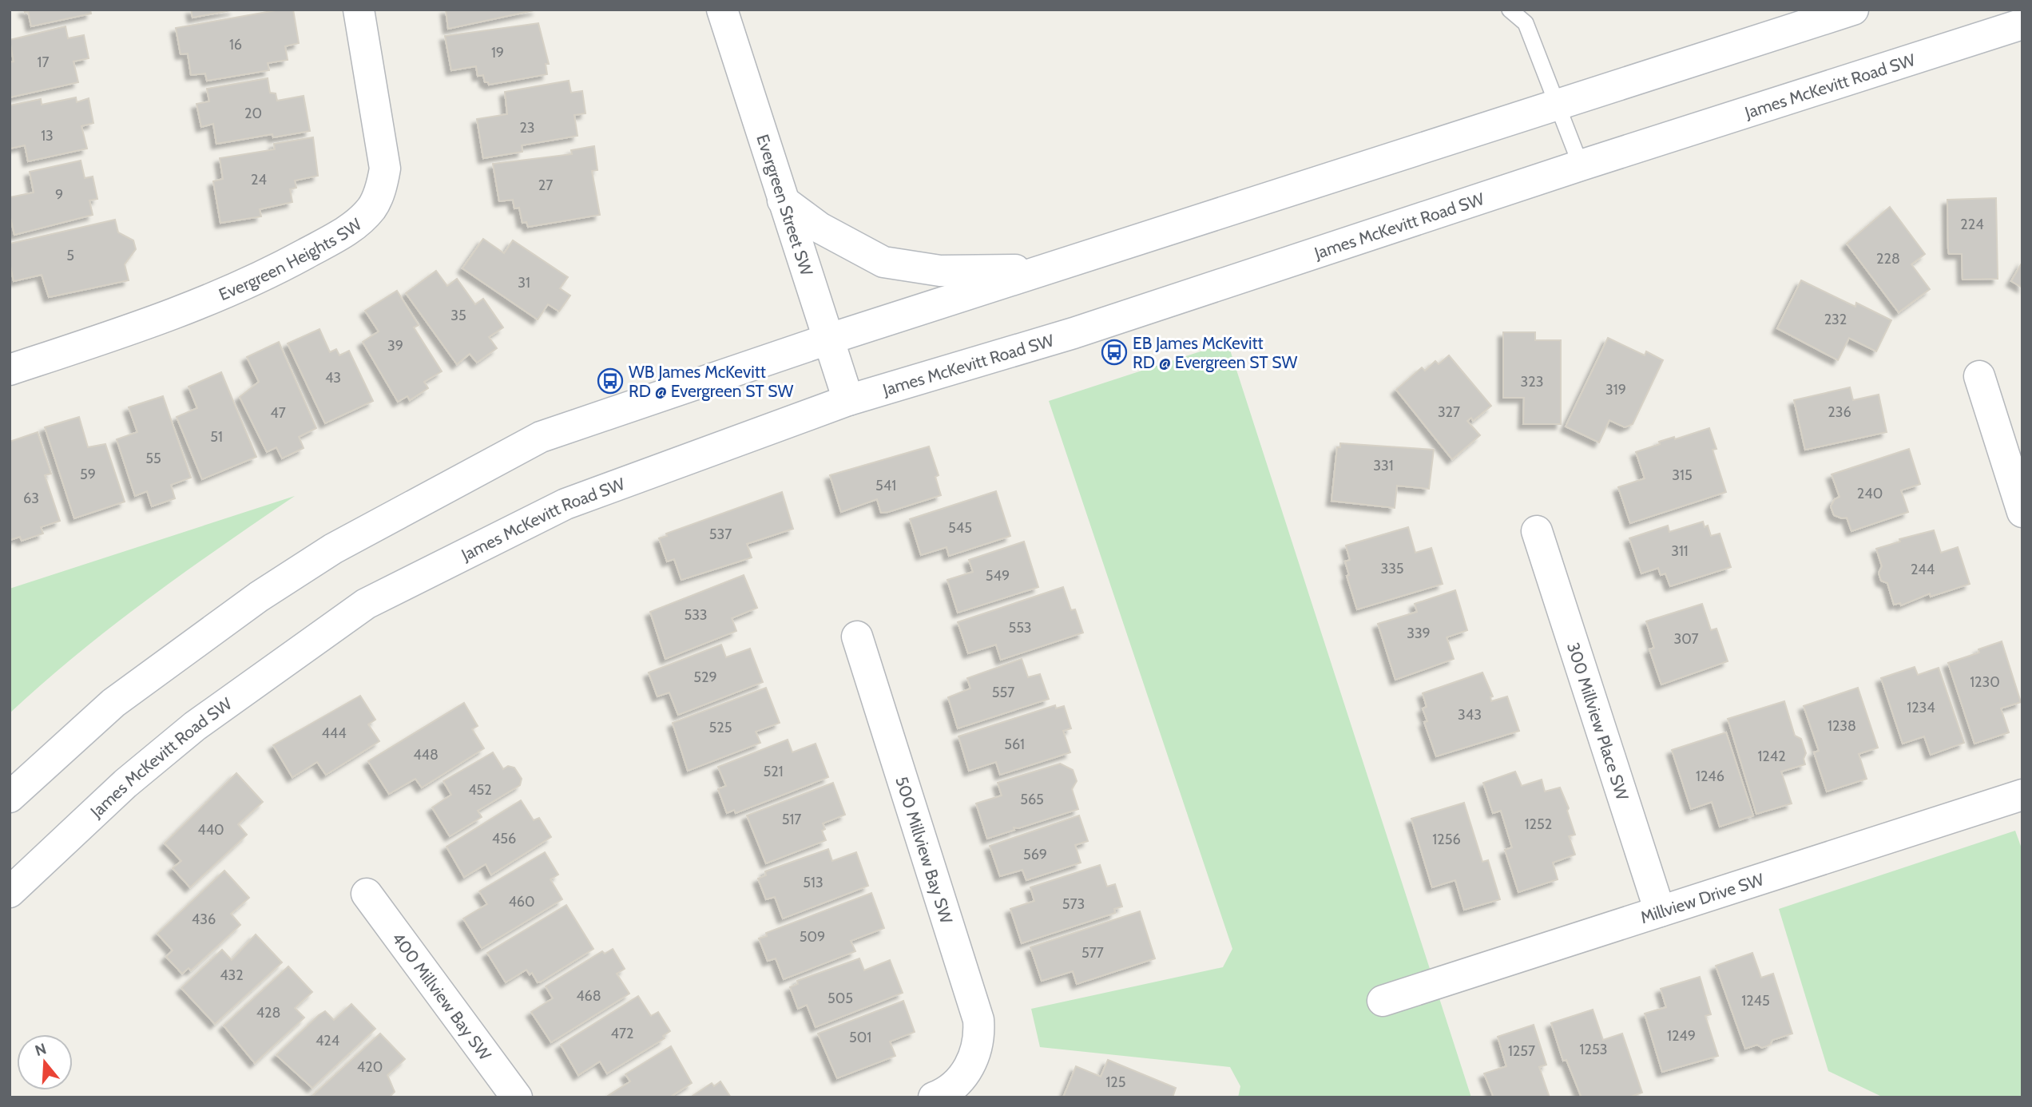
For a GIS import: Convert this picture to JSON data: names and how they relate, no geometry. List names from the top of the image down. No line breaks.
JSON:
{"streets":{"main road":["James McKevitt Road SW","Evergreen Street SW","Evergreen Heights SW","300 Millview Place SW","500 Millview Bay SW","Millview Drive SW","400 Millview Bay SW"]},"crossings":[["James McKevitt Road SW","Evergreen Street SW"],["300 Millview Place SW","Millview Drive SW"]],"places":{"bus stop":["EB James McKevitt RD @ Evergreen ST SW","WB James McKevitt RD @ Evergreen ST SW"]},"house_numbers":["16","19","17","20","23","13","24","27","9","224","5","228","31","35","232","39","43","323","319","327","236","47","51","55","331","59","315","541","240","63","545","537","311","335","244","549","533","553","339","307","529","1230","557","1234","343","1238","525","444","561","448","1242","521","1246","452","565","517","1252","440","456","1256","569","513","460","573","436","509","577","432","468","505","1245","428","472","1249","501","424","1253","1257","420","125"],"north":"top"}
